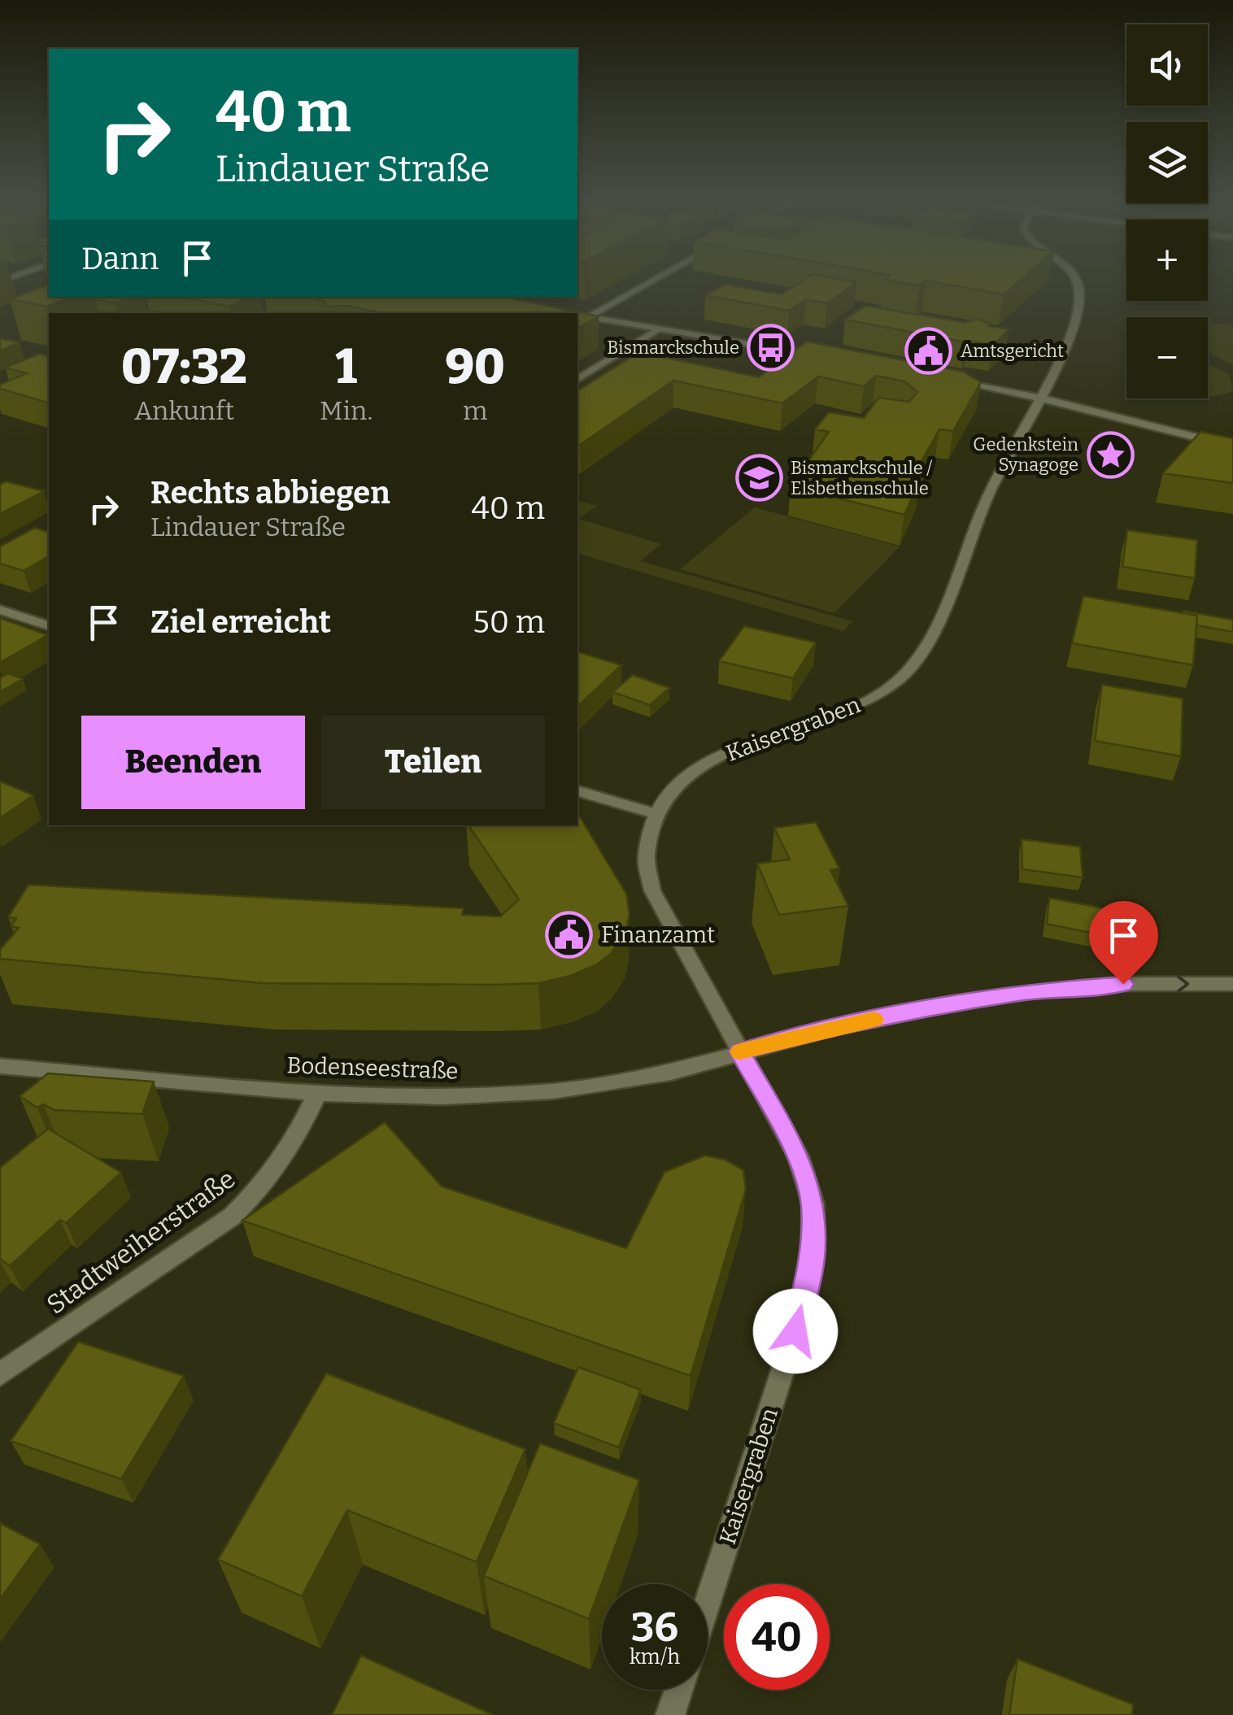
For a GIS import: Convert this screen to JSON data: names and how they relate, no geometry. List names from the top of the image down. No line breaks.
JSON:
{"streets":{"street":["Kaisergraben","Bodenseestraße","Stadtweiherstraße"]},"crossings":[["Kaisergraben","Bodenseestraße"],["Bodenseestraße","Stadtweiherstraße"]],"one_way":["Bodenseestraße"],"places":{"bus stop":["Bismarckschule"],"public building":["Amtsgericht","Finanzamt"],"place":["Gedenkstein Synagoge"],"school or university":["Bismarckschule / Elsbethenschule"]},"page":{"map_buttons":["+","−"],"turn":["40 m","Lindauer Straße"],"then":"Dann","eta":["07:32","Ankunft","1","Min.","90","m"],"list":[{"name":"Rechts abbiegen","note":"Lindauer Straße","value":"40 m"},{"name":"Ziel erreicht","value":"50 m"}],"buttons":["Beenden","Teilen"],"speed":"36 km/h","limit":"40"}}
